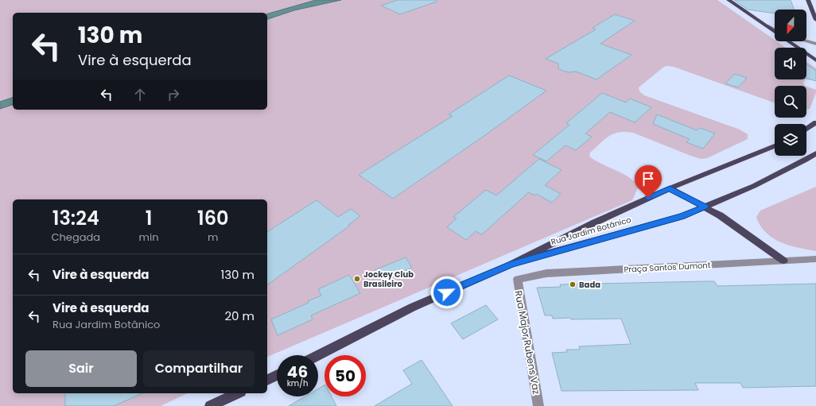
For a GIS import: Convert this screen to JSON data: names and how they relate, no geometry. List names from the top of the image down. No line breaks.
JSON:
{"streets":{"main road":["Rua Jardim Botânico"],"street":["Praça Santos Dumont","Rua Major Rubens Vaz"]},"crossings":[["Praça Santos Dumont","Rua Major Rubens Vaz"]],"places":["Jockey Club Brasileiro","Bada"],"north":"bottom","page":{"turn":["130 m","Vire à esquerda"],"eta":["13:24","Chegada","1","min","160","m"],"list":[{"name":"Vire à esquerda","value":"130 m"},{"name":"Vire à esquerda","note":"Rua Jardim Botânico","value":"20 m"}],"buttons":["Sair","Compartilhar"],"speed":"46 km/h","limit":"50"}}
